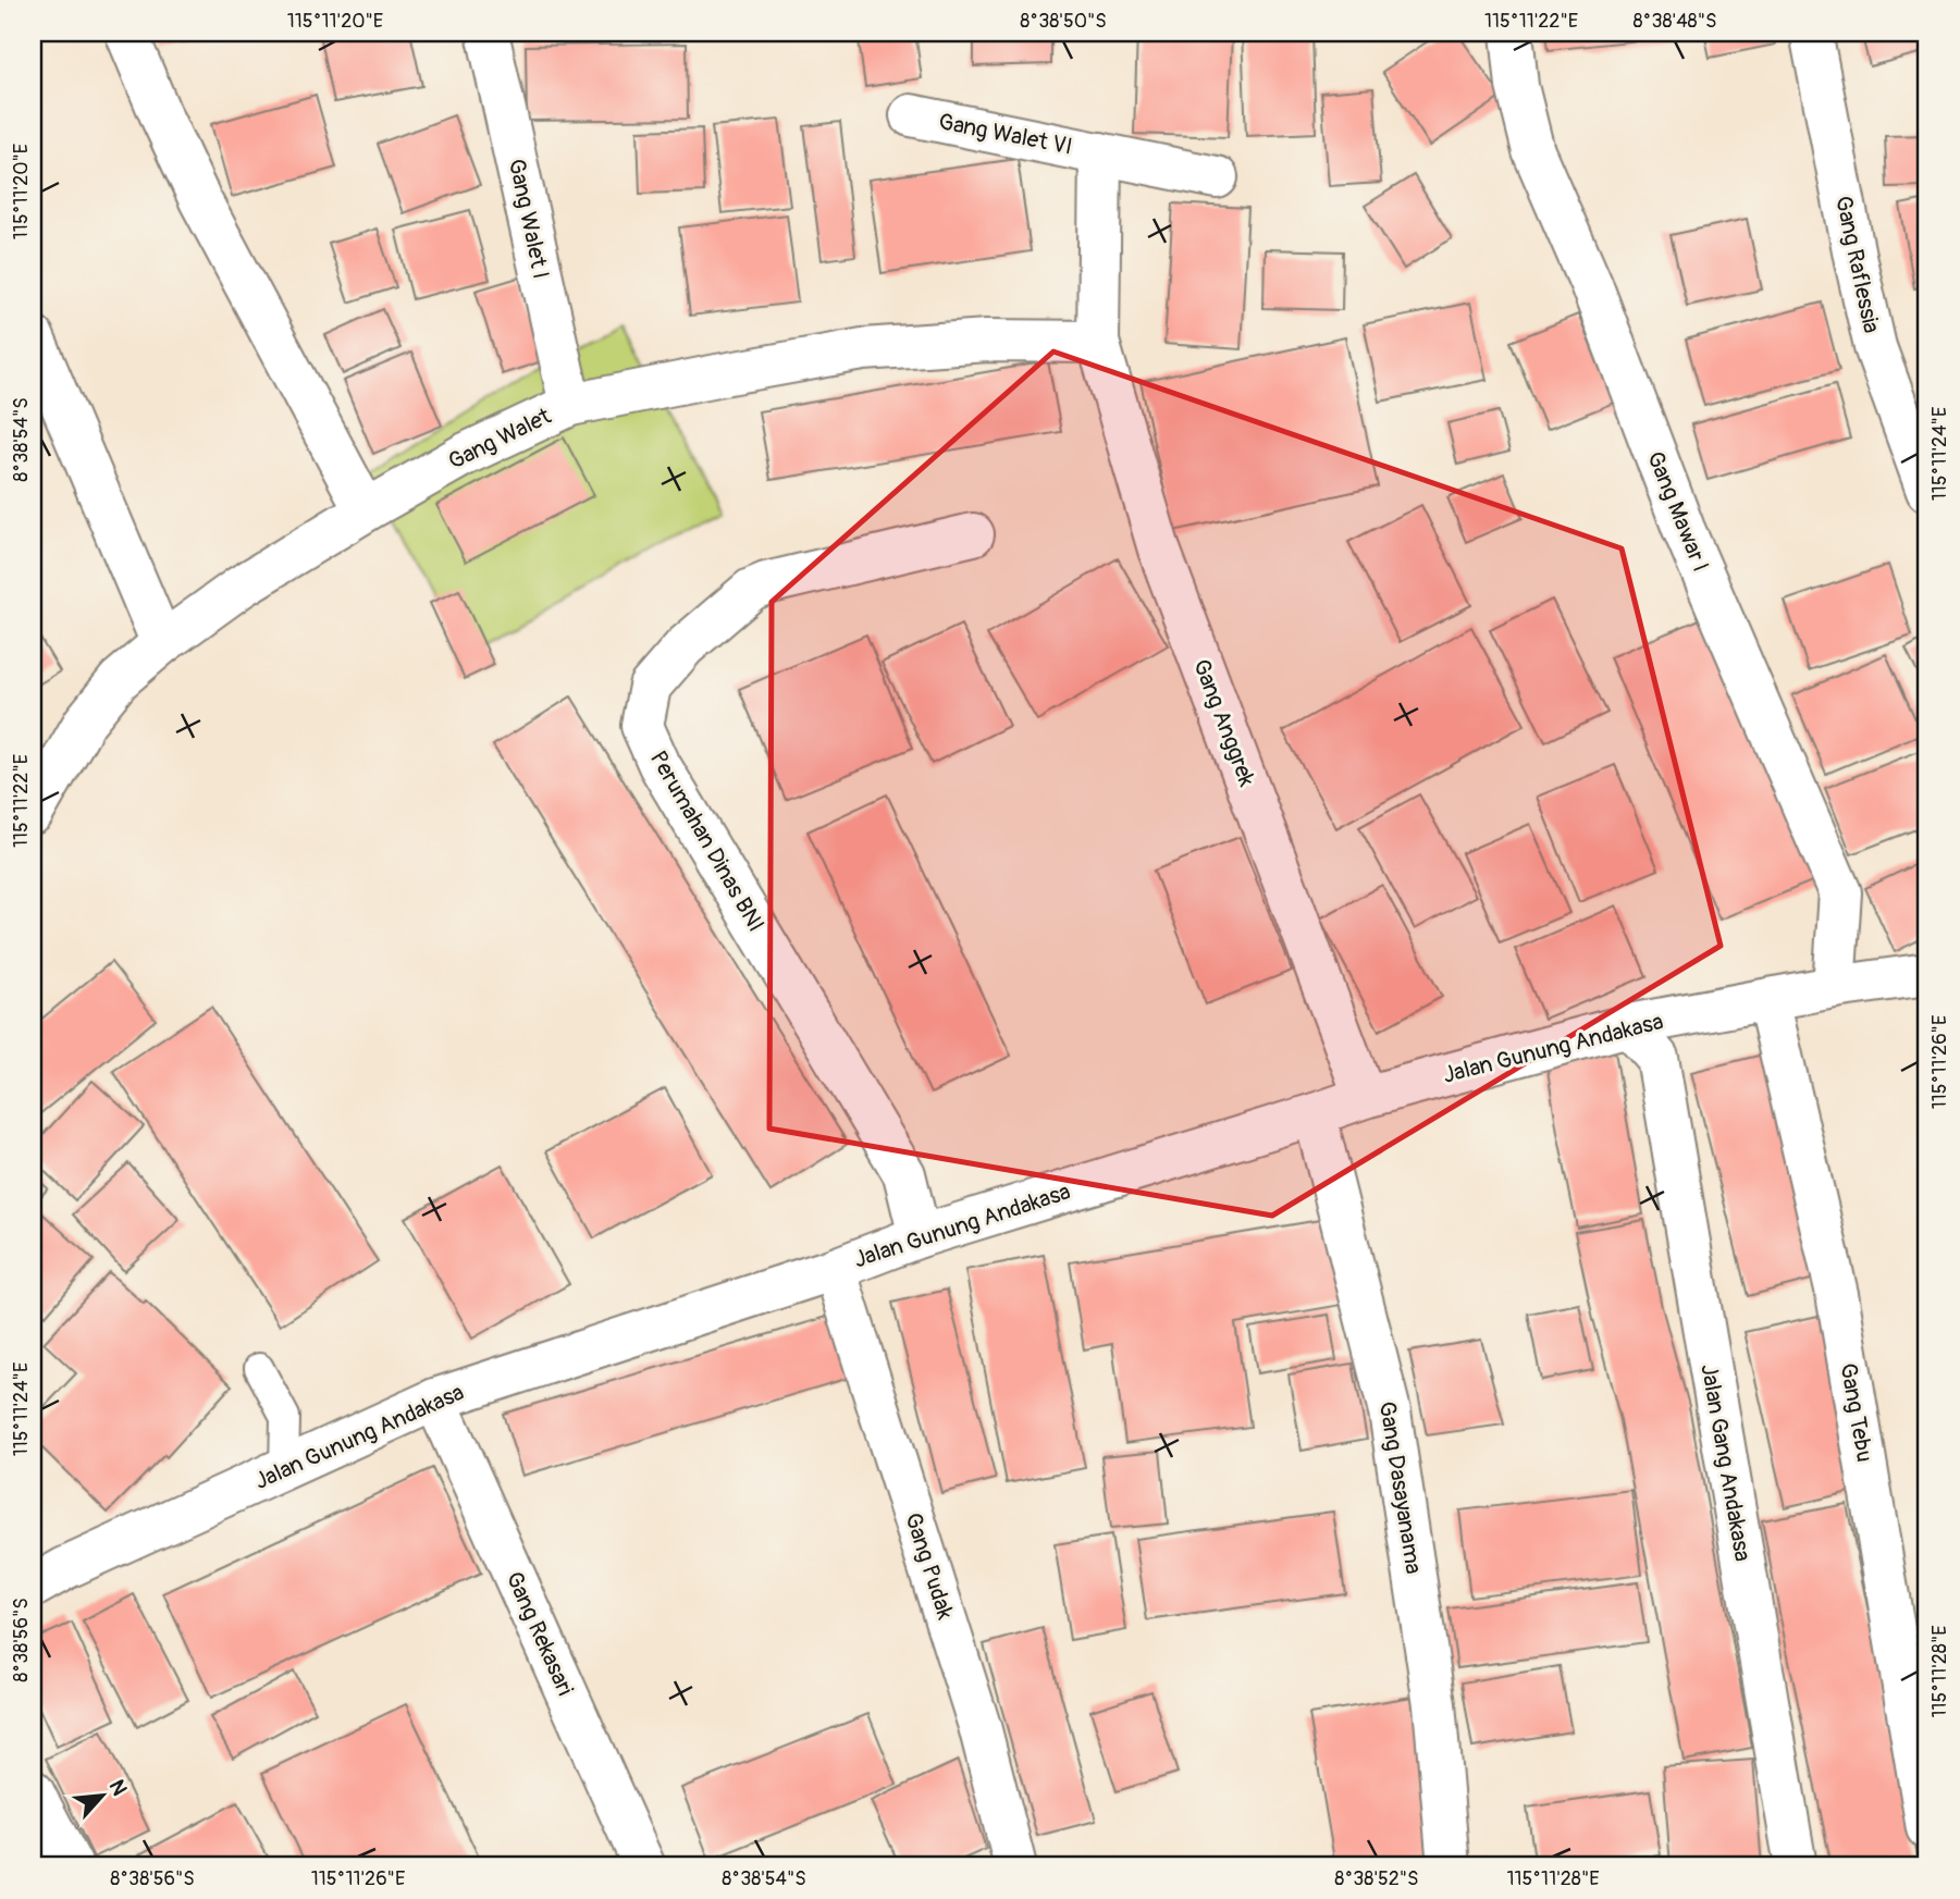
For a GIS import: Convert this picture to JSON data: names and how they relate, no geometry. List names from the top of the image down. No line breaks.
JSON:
{"streets":{"street":["Gang Walet VI","Gang Walet I","Gang Raflessia","Gang Walet","Gang Mawar I","Gang Anggrek","Perumahan Dinas BNI","Jalan Gunung Andakasa","Gang Tebu","Jalan Gang Andakasa","Gang Dasayanama","Gang Pudak","Gang Rekasari"]},"crossings":[["Gang Walet VI","Gang Walet"],["Gang Walet VI","Gang Anggrek"],["Gang Walet I","Gang Walet"],["Gang Walet","Gang Anggrek"],["Gang Mawar I","Jalan Gunung Andakasa"],["Gang Anggrek","Jalan Gunung Andakasa"],["Perumahan Dinas BNI","Jalan Gunung Andakasa"],["Jalan Gunung Andakasa","Gang Tebu"],["Jalan Gunung Andakasa","Jalan Gang Andakasa"],["Jalan Gunung Andakasa","Gang Dasayanama"],["Jalan Gunung Andakasa","Gang Pudak"],["Jalan Gunung Andakasa","Gang Rekasari"]],"north":"top right","coordinates":["115°11'20\"E","8°38'50\"S","115°11'22\"E","8°38'48\"S","8°38'54\"S","115°11'24\"E","115°11'26\"E","8°38'56\"S","115°11'28\"E","8°38'52\"S"]}
